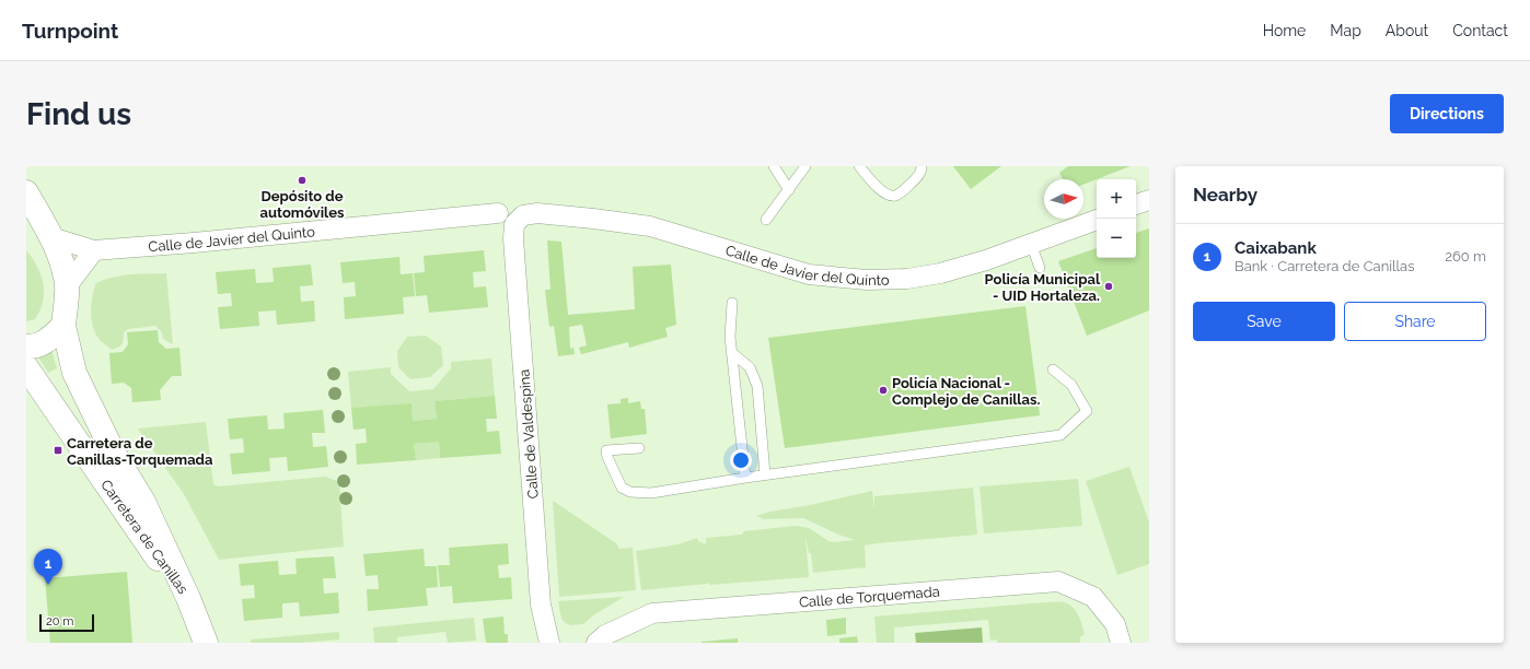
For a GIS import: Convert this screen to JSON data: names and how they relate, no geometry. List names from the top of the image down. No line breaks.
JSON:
{"streets":{"street":["Calle de Javier del Quinto","Calle de Valdespina","Carretera de Canillas","Calle de Torquemada"]},"crossings":[["Calle de Javier del Quinto","Calle de Valdespina"],["Calle de Javier del Quinto","Carretera de Canillas"]],"places":{"other":["Depósito de automóviles","Policía Municipal - UID Hortaleza.","Policía Nacional - Complejo de Canillas."],"transit":["Carretera de Canillas-Torquemada"]},"scale_bar":"20 m","north":"right","page":{"header":"Turnpoint","nav":["Home","Map","About","Contact"],"buttons":["Directions",["Save","Share"]],"title":"Find us","heading":"Nearby","map_buttons":["+","−"],"list":[{"mark":"1","name":"Caixabank","note":"Bank · Carretera de Canillas","value":"260 m"}],"pins":"1","scale":"20 m"}}
